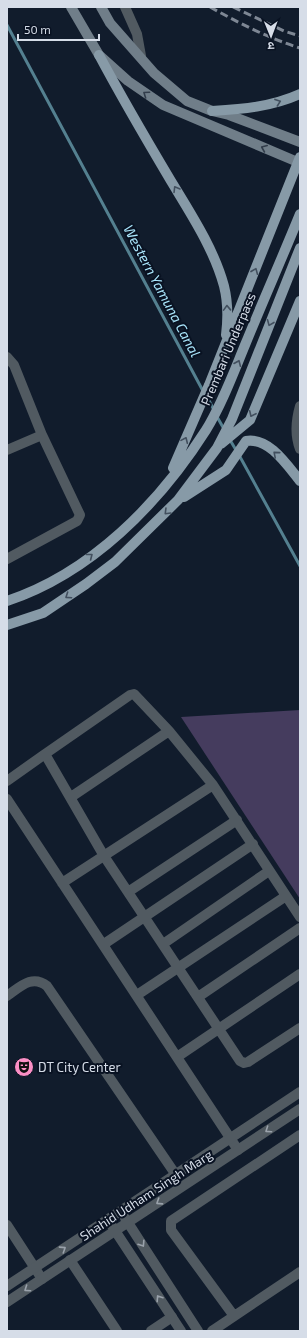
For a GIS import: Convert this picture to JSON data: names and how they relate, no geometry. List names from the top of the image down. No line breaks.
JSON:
{"streets":{"main road":["Prembari Underpass"],"street":["Shahid Udham Singh Marg"]},"water":["Western Yamuna Canal"],"places":{"theatre":["DT City Center"]},"scale_bar":"50 m","north":"bottom"}
